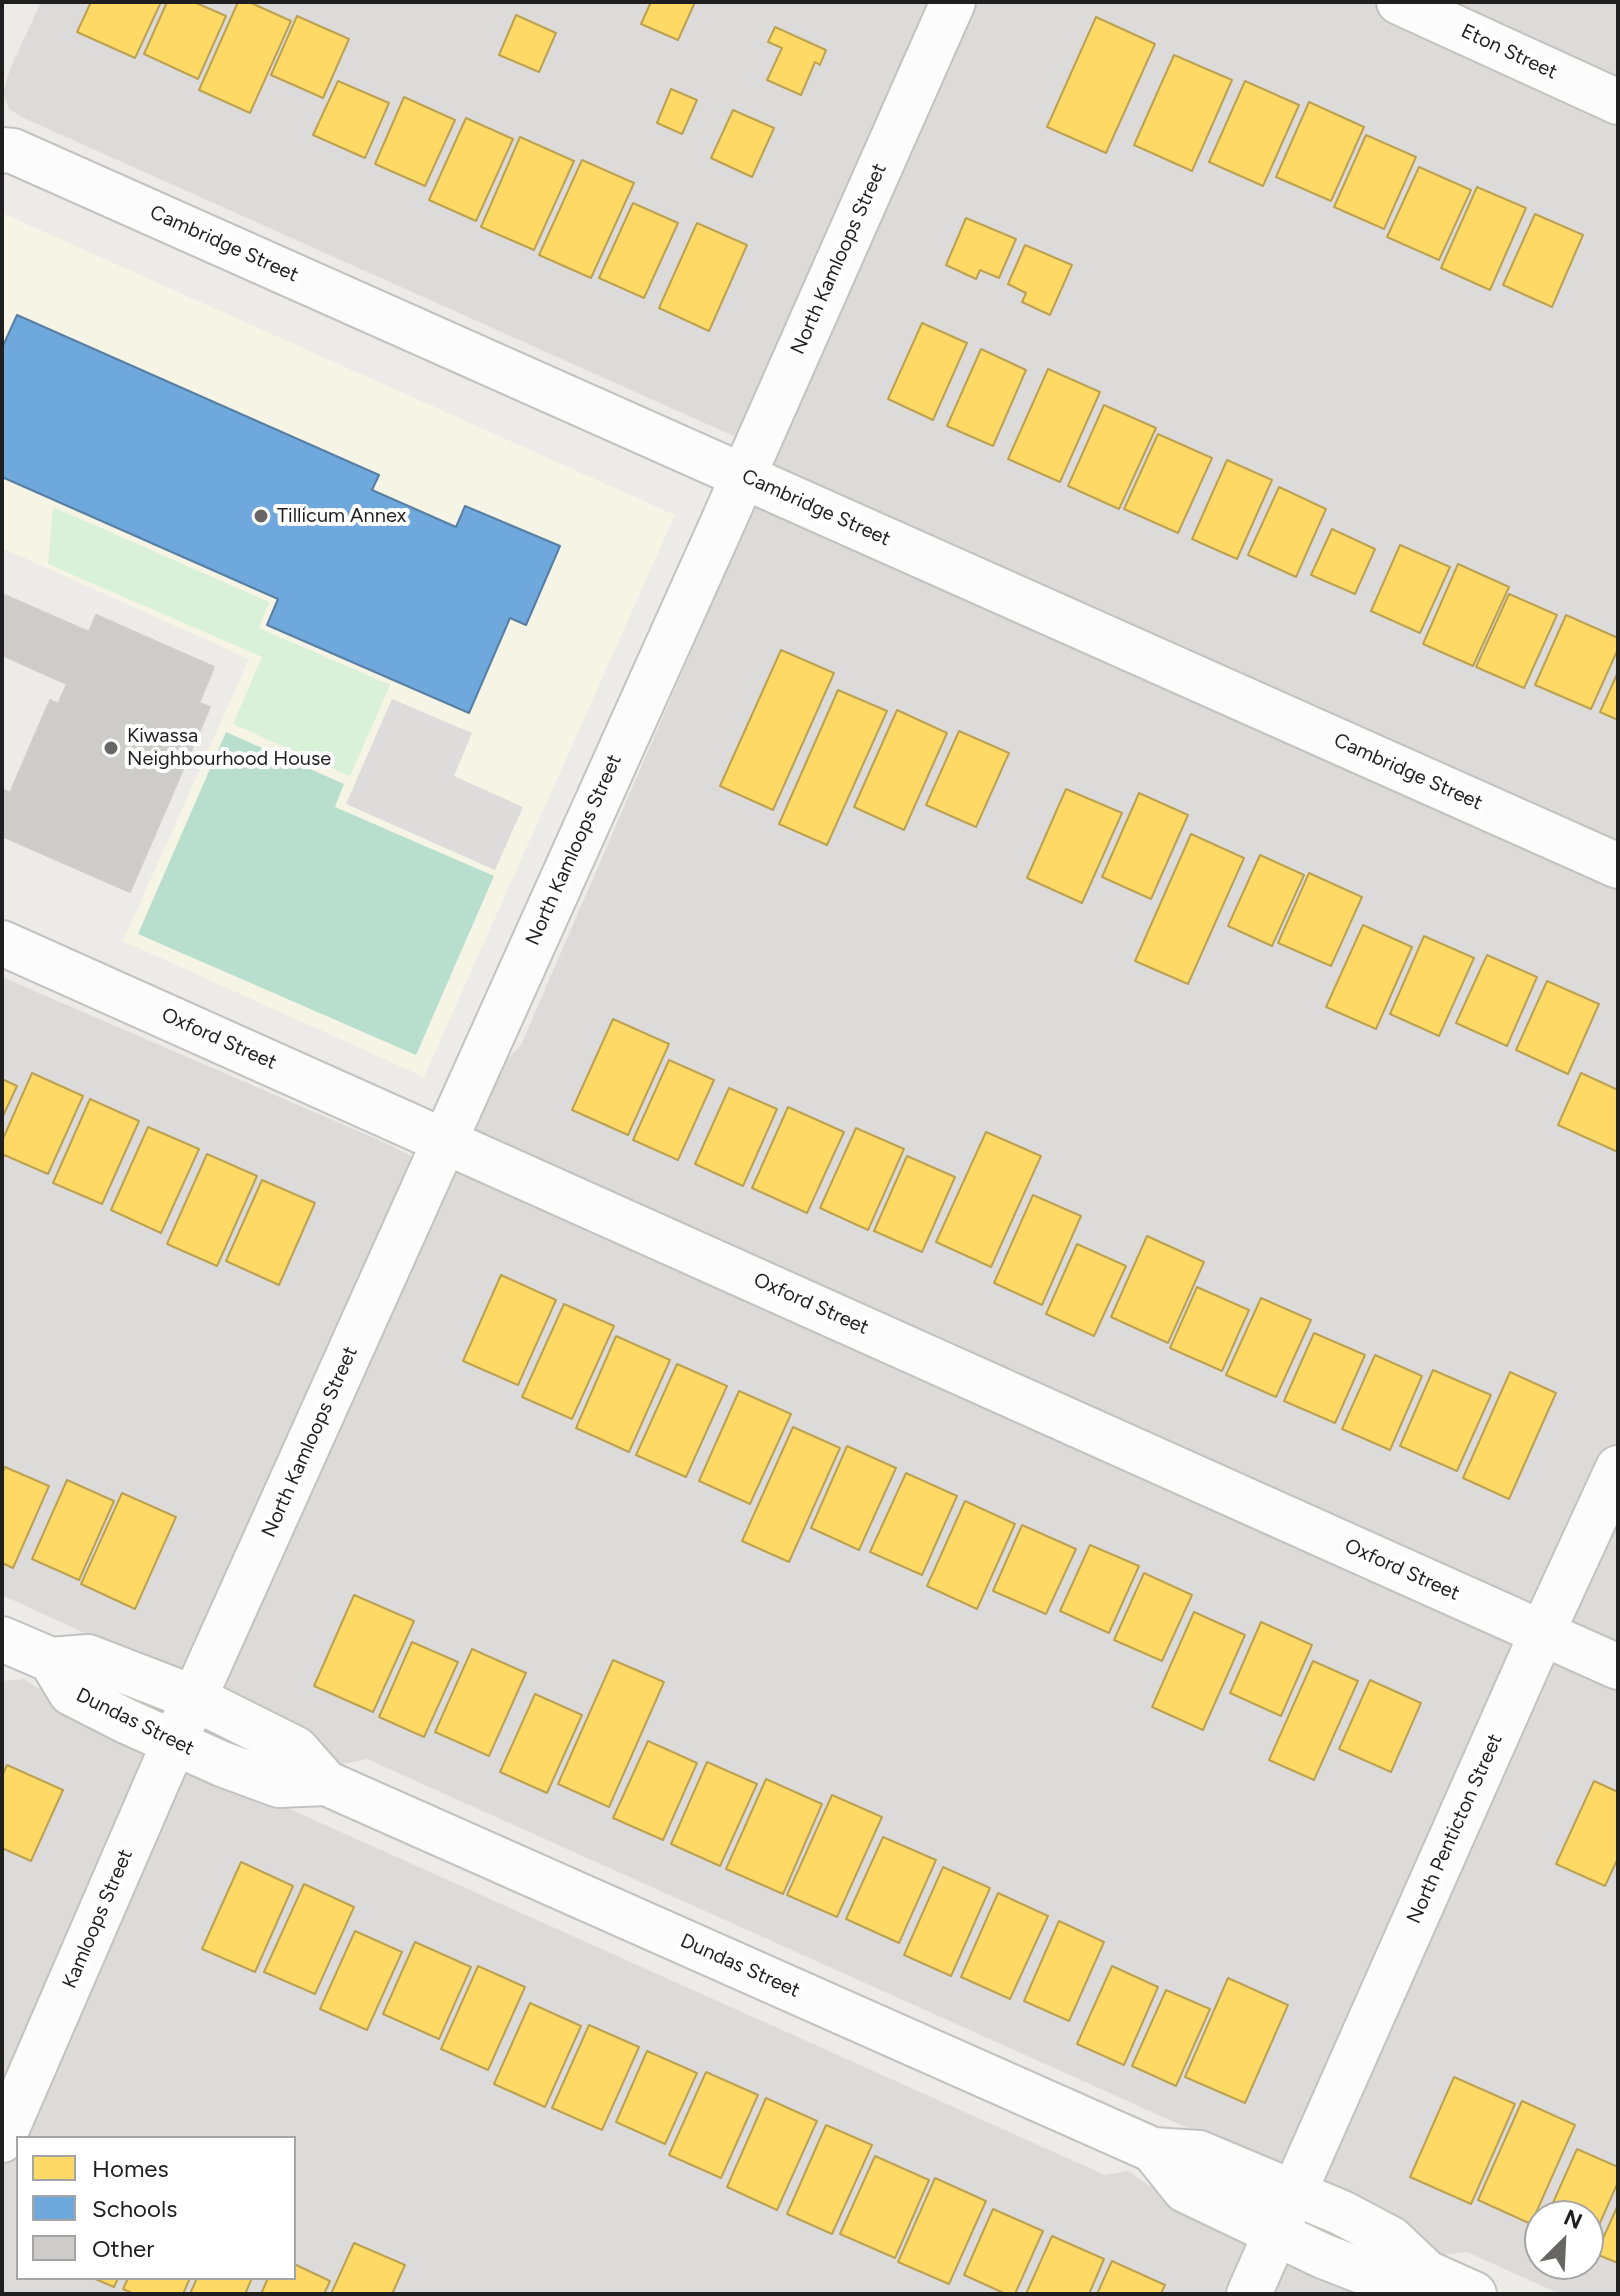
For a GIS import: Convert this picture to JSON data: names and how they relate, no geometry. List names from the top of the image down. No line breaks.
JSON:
{"streets":{"street":["Eton Street","Cambridge Street","North Kamloops Street","Oxford Street","Dundas Street","North Penticton Street","Kamloops Street"]},"crossings":[["Cambridge Street","North Kamloops Street"],["North Kamloops Street","Oxford Street"],["North Kamloops Street","Dundas Street"],["North Kamloops Street","Kamloops Street"],["Oxford Street","North Penticton Street"],["Dundas Street","North Penticton Street"],["Dundas Street","Kamloops Street"]],"places":["Tillicum Annex","Kiwassa Neighbourhood House"],"legend":["Homes","Schools","Other"],"north":"top right"}
